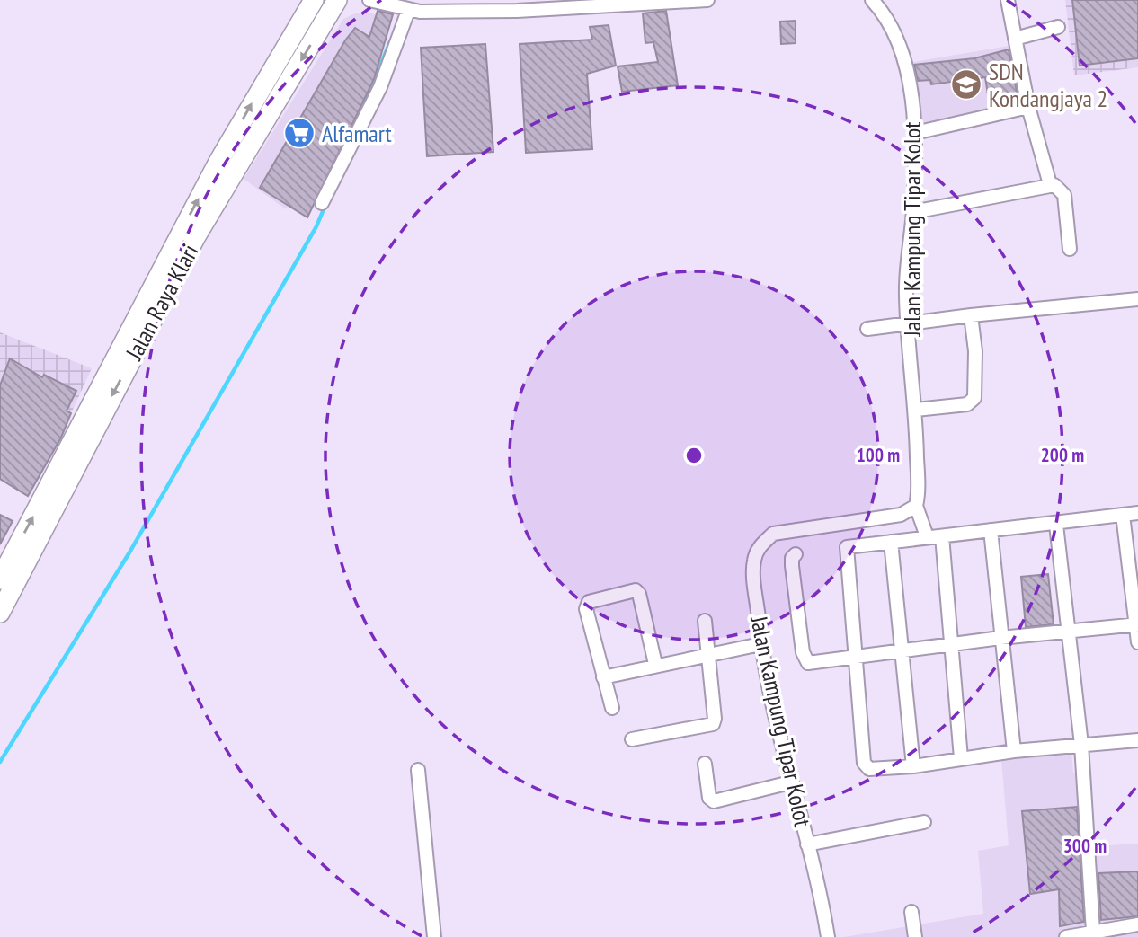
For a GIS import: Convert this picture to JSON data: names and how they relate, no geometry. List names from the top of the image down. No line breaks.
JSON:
{"streets":{"highway":["Jalan Raya Klari"],"street":["Jalan Kampung Tipar Kolot"]},"places":{"school or university":["SDN Kondangjaya 2"],"supermarket":["Alfamart"]},"rings":["100 m","200 m","300 m"]}
